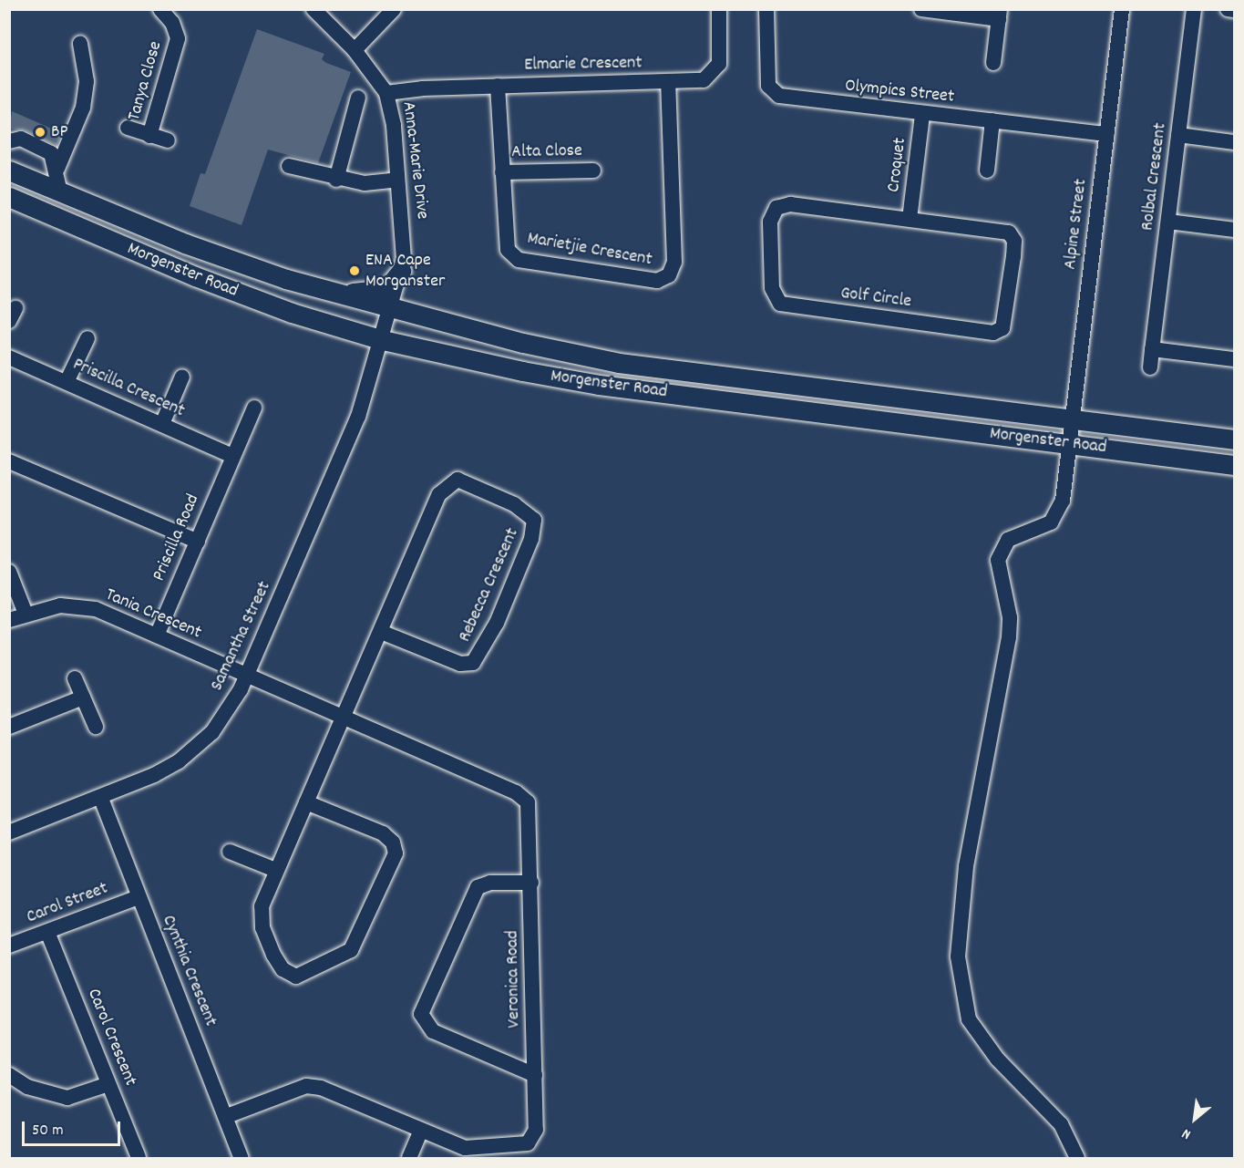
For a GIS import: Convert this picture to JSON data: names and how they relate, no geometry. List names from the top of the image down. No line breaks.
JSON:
{"streets":{"main road":["Morgenster Road"],"street":["Elmarie Crescent","Tanya Close","Olympics Street","Alta Close","Anna-Marie Drive","Croquet","Rolbal Crescent","Alpine Street","Marietjie Crescent","Golf Circle","Priscilla Crescent","Priscilla Road","Rebecca Crescent","Tania Crescent","Samantha Street","Carol Street","Cynthia Crescent","Veronica Road","Carol Crescent"]},"crossings":[["Elmarie Crescent","Anna-Marie Drive"],["Elmarie Crescent","Marietjie Crescent"],["Olympics Street","Croquet"],["Olympics Street","Alpine Street"],["Alta Close","Marietjie Crescent"],["Anna-Marie Drive","Morgenster Road"],["Anna-Marie Drive","Samantha Street"],["Croquet","Golf Circle"],["Alpine Street","Morgenster Road"],["Morgenster Road","Samantha Street"],["Priscilla Crescent","Priscilla Road"],["Priscilla Road","Tania Crescent"],["Rebecca Crescent","Veronica Road"],["Tania Crescent","Samantha Street"],["Tania Crescent","Veronica Road"],["Samantha Street","Cynthia Crescent"],["Samantha Street","Veronica Road"],["Carol Street","Cynthia Crescent"],["Carol Street","Carol Crescent"],["Cynthia Crescent","Veronica Road"]],"places":["BP","ENA Cape Morganster"],"scale_bar":"50 m","north":"bottom left"}
